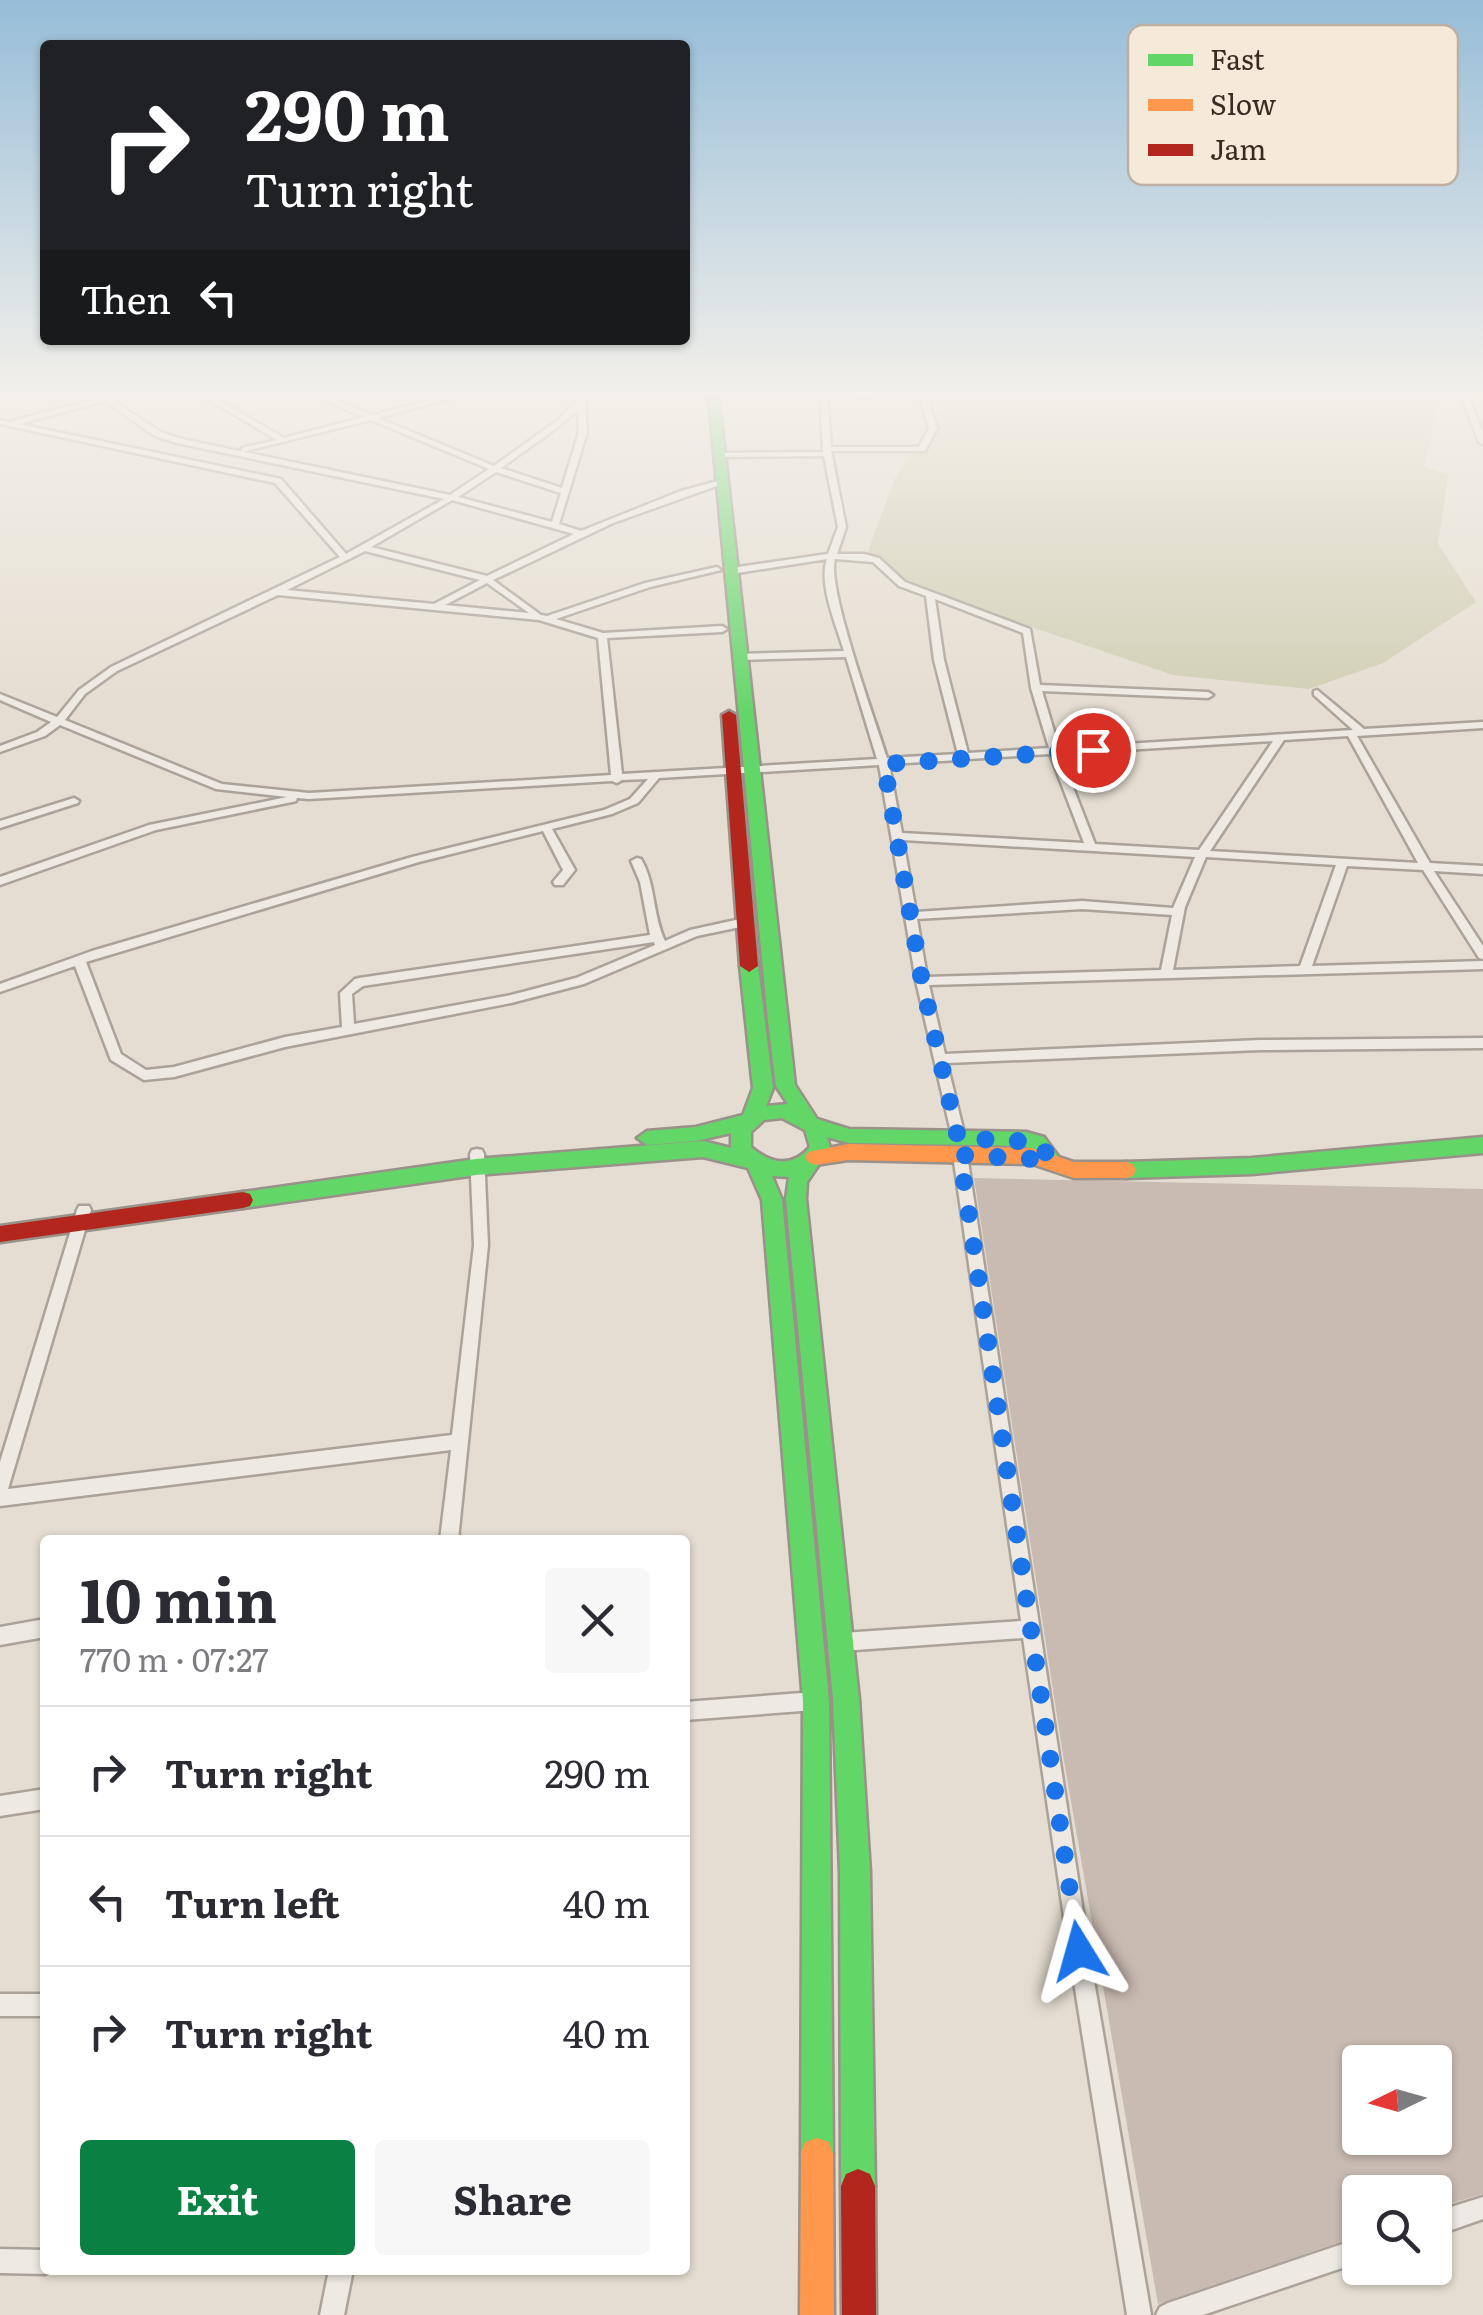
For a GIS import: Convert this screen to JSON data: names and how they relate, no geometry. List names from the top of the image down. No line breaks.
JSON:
{"legend":["Fast","Slow","Jam"],"north":"left","page":{"turn":["290 m","Turn right"],"then":"Then","heading":["10 min","770 m · 07:27"],"list":[{"name":"Turn right","value":"290 m"},{"name":"Turn left","value":"40 m"},{"name":"Turn right","value":"40 m"}],"buttons":["Exit","Share"]}}
